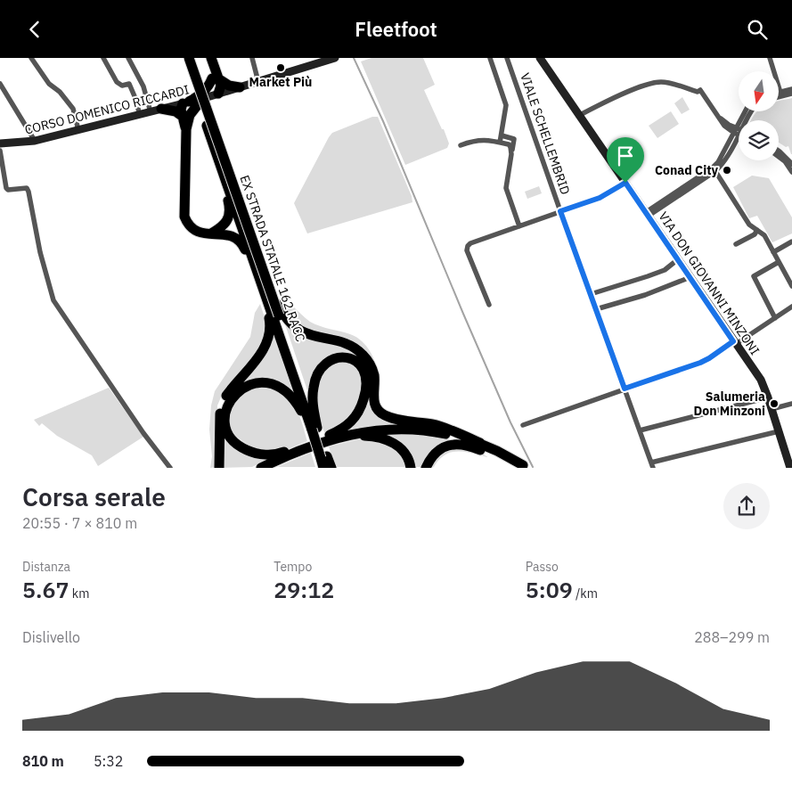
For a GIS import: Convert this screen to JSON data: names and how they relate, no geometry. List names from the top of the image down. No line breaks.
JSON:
{"streets":{"highway":["EX STRADA STATALE 162 RACC"],"street":["CORSO DOMENICO RICCARDI","VIALE SCHELLEMBRID","VIA DON GIOVANNI MINZONI"]},"places":["Market Più","Conad City","Salumeria Don Minzoni"],"north":"bottom","page":{"header":"Fleetfoot","heading":["Corsa serale","20:55 · 7 × 810 m"],"stats":[["Distanza","5.67 km"],["Tempo","29:12"],["Passo","5:09 /km"]],"chart":["Dislivello","288–299 m"],"list":[{"name":"810 m","note":"5:32"}]}}
